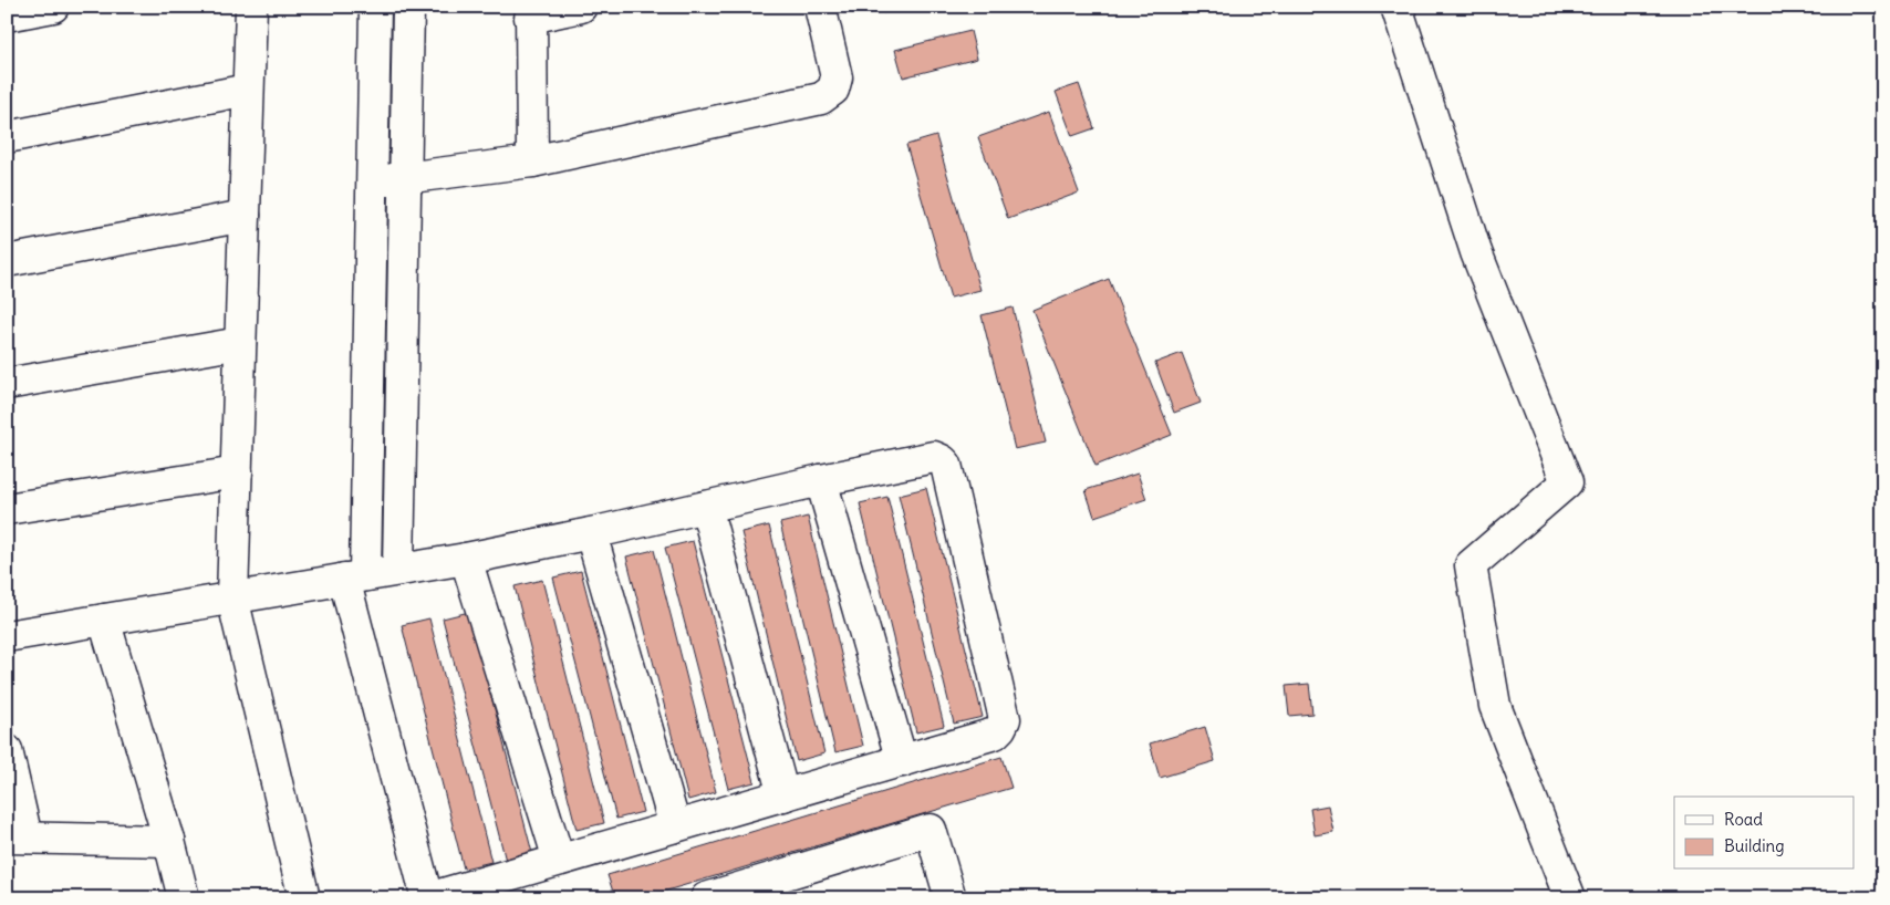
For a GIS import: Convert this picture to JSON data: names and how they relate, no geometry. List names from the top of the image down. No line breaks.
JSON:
{"legend":["Road","Building"]}
